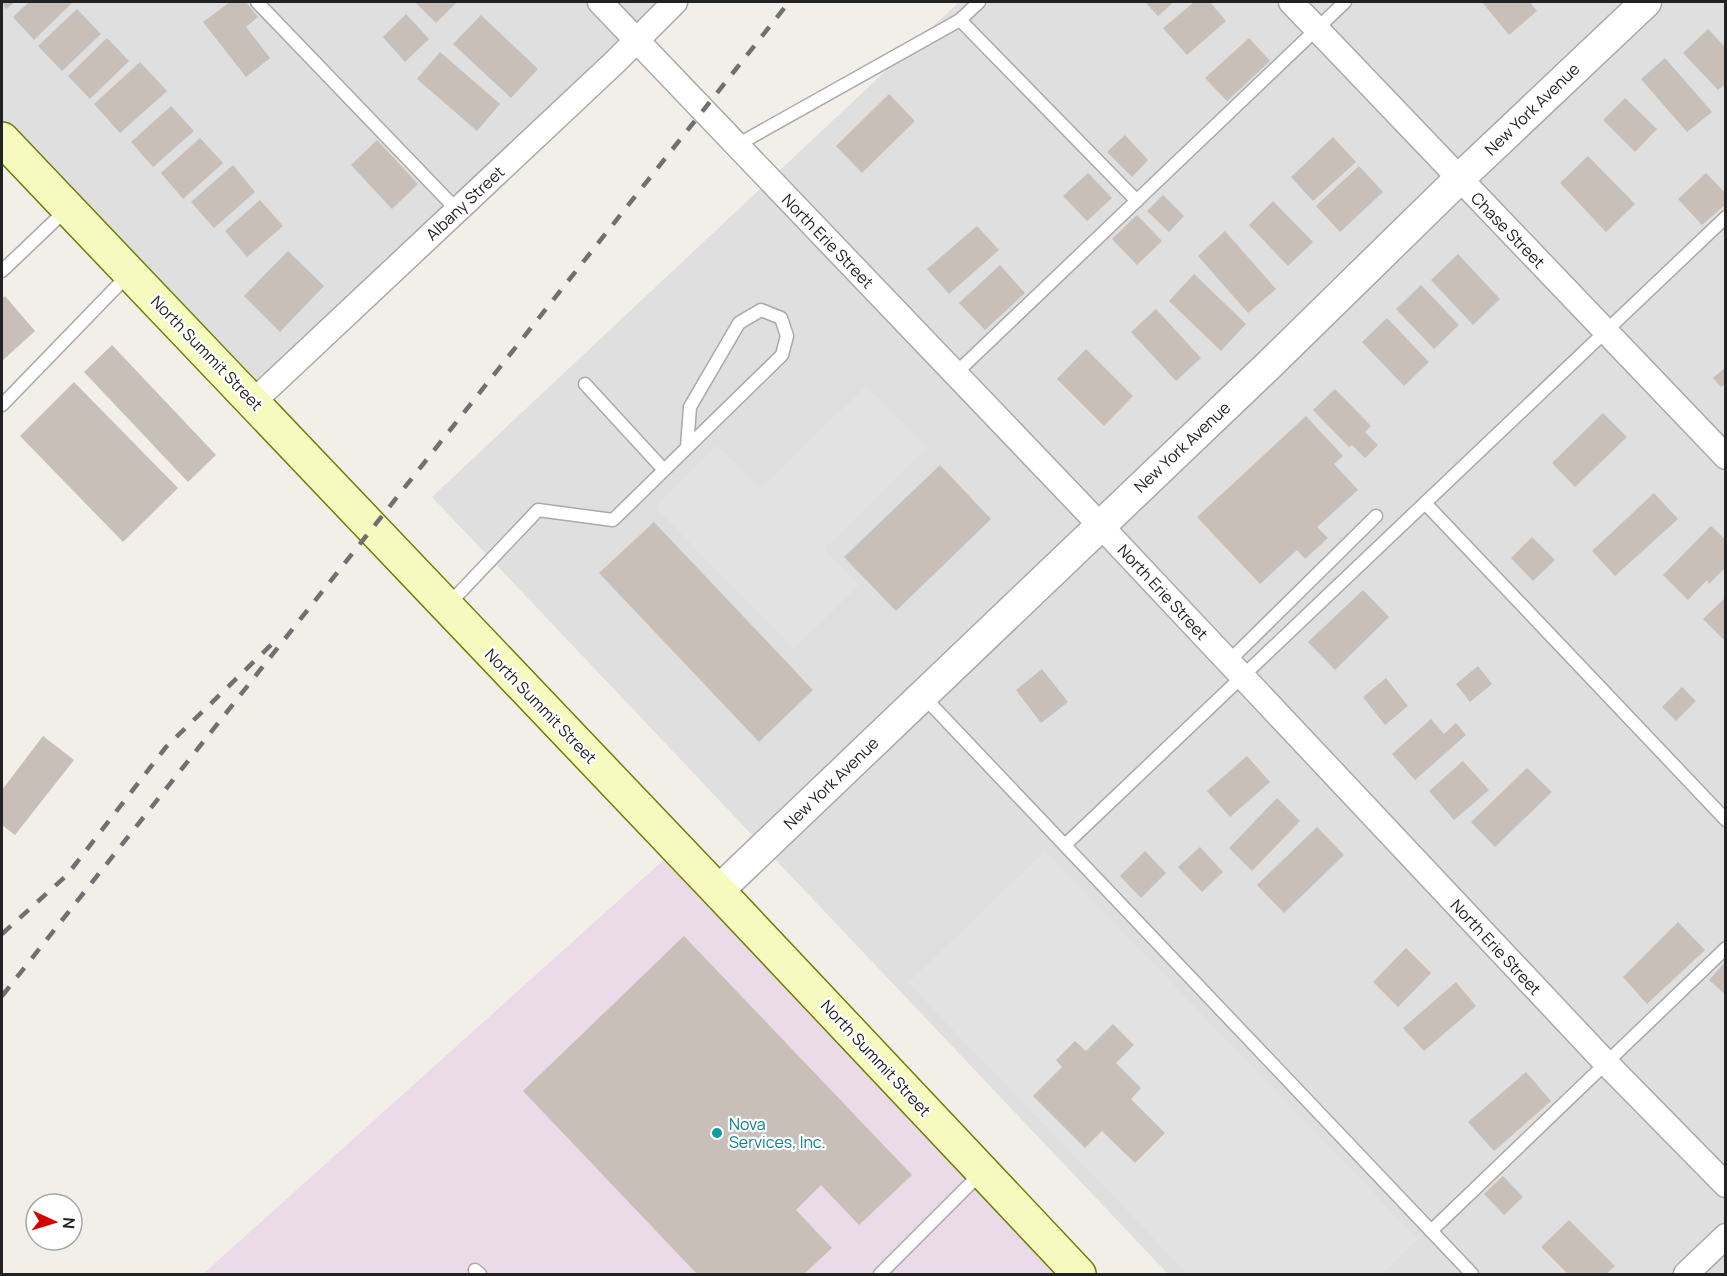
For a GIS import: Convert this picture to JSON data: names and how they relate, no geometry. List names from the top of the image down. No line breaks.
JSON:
{"streets":{"main road":["North Summit Street"],"street":["New York Avenue","Albany Street","Chase Street","North Erie Street"]},"crossings":[["New York Avenue","Chase Street"],["New York Avenue","North Erie Street"],["New York Avenue","North Summit Street"],["Albany Street","North Erie Street"],["Albany Street","North Summit Street"]],"places":["Nova Services, Inc."],"north":"right"}
